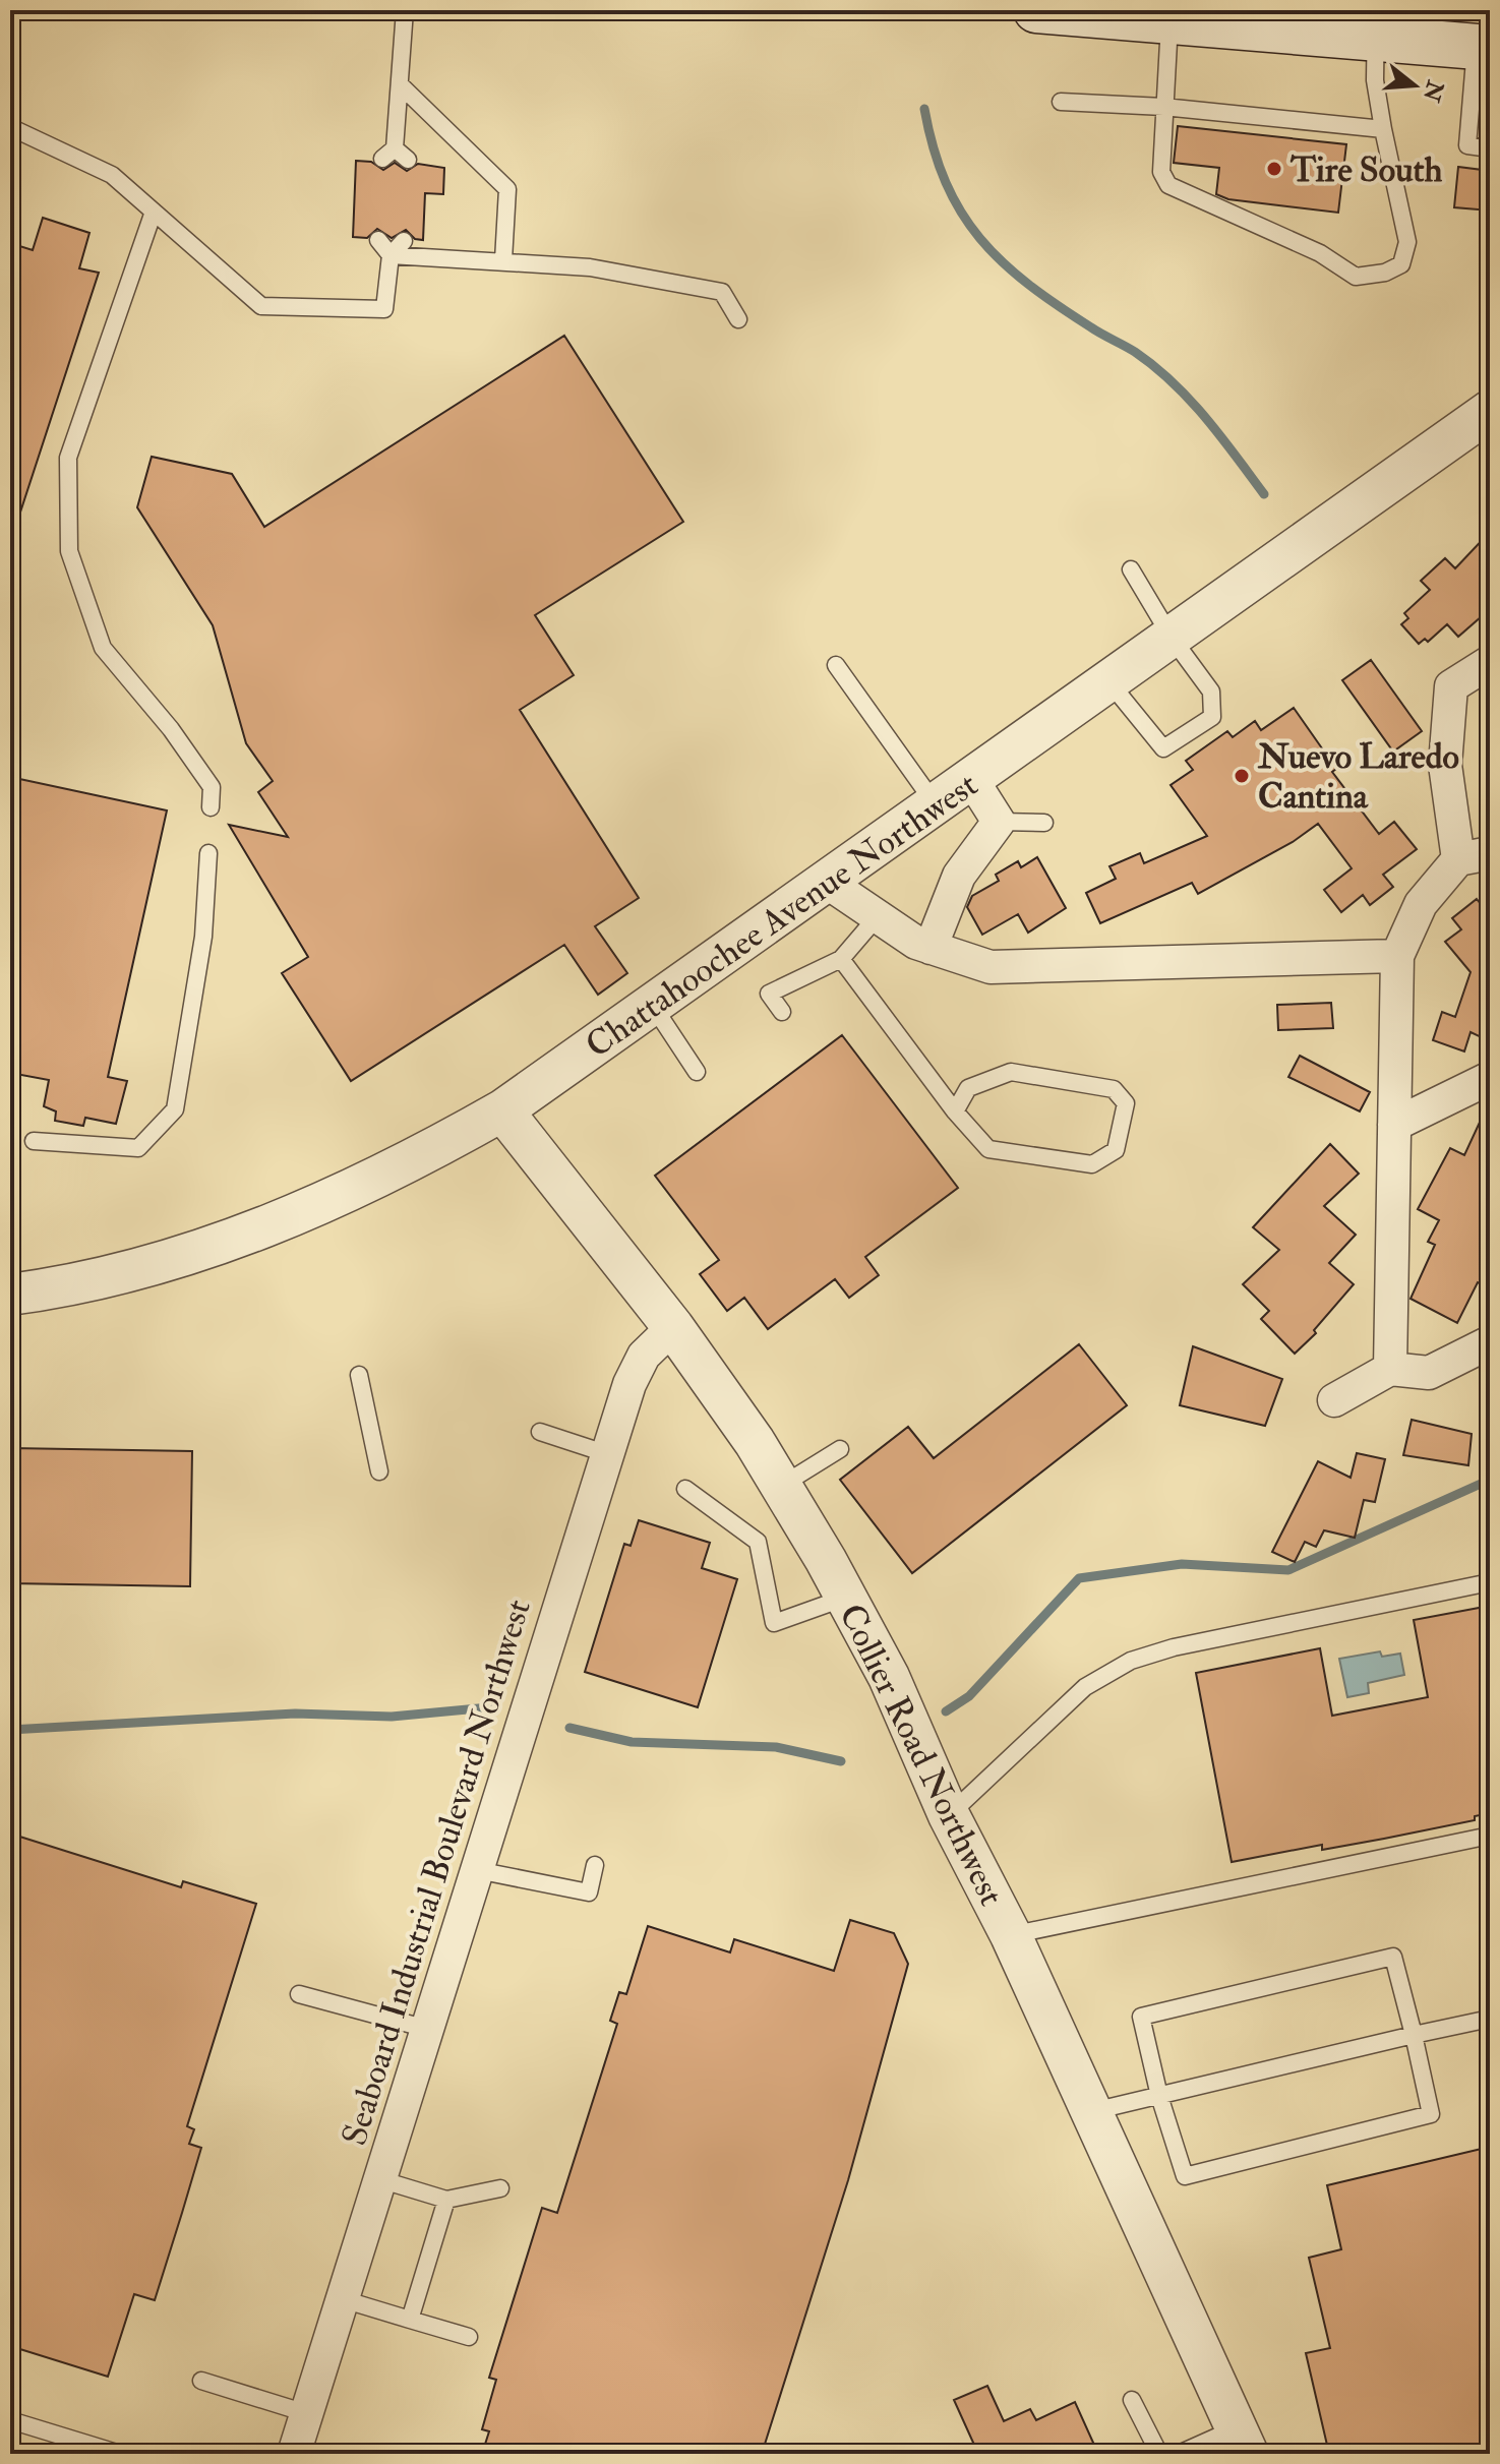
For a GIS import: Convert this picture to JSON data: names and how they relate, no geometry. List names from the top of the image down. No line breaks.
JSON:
{"streets":{"street":["Chattahoochee Avenue Northwest","Collier Road Northwest","Seaboard Industrial Boulevard Northwest"]},"crossings":[["Chattahoochee Avenue Northwest","Collier Road Northwest"],["Collier Road Northwest","Seaboard Industrial Boulevard Northwest"]],"places":["Tire South","Nuevo Laredo Cantina"],"north":"right"}
